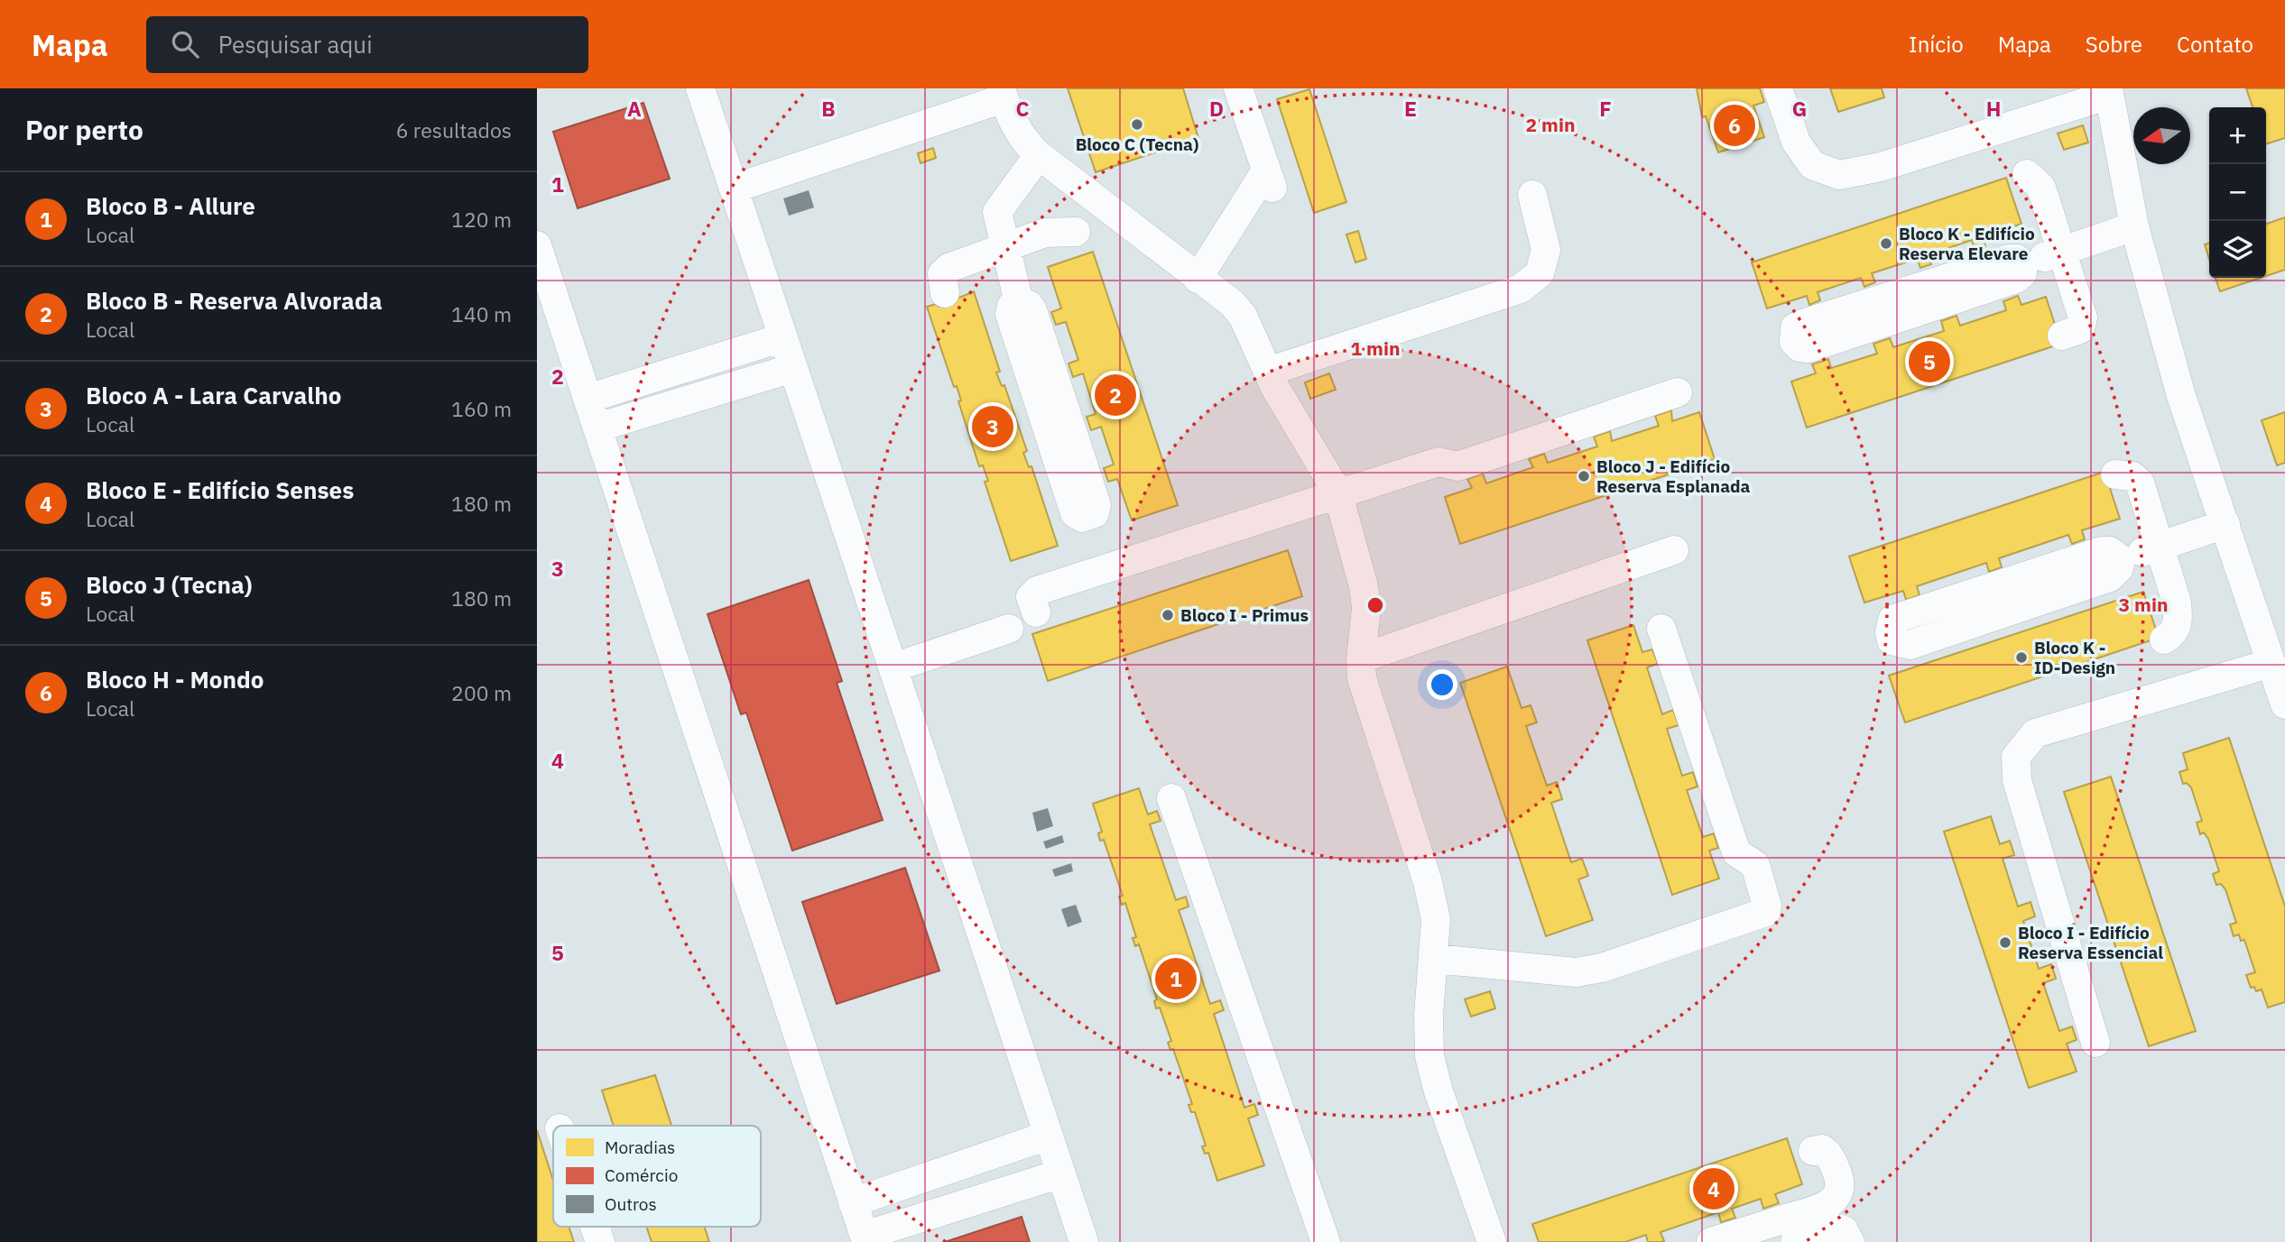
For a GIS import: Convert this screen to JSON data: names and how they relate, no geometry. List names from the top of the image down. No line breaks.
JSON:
{"places":["Bloco C (Tecna)","Bloco K - Edifício Reserva Elevare","Bloco J - Edifício Reserva Esplanada","Bloco I - Primus","Bloco K - ID-Design","Bloco I - Edifício Reserva Essencial"],"legend":["Moradias","Comércio","Outros"],"north":"left","page":{"header":"Mapa","search":"Pesquisar aqui","nav":["Início","Mapa","Sobre","Contato"],"heading":["Por perto","6 resultados"],"pins":["6","5","2","3","1","4"],"map_buttons":["+","−"],"list":[{"mark":"1","name":"Bloco B - Allure","note":"Local","value":"120 m"},{"mark":"2","name":"Bloco B - Reserva Alvorada","note":"Local","value":"140 m"},{"mark":"3","name":"Bloco A - Lara Carvalho","note":"Local","value":"160 m"},{"mark":"4","name":"Bloco E - Edifício Senses","note":"Local","value":"180 m"},{"mark":"5","name":"Bloco J (Tecna)","note":"Local","value":"180 m"},{"mark":"6","name":"Bloco H - Mondo","note":"Local","value":"200 m"}]},"grid":{"columns":["A","B","C","D","E","F","G","H"],"rows":["1","2","3","4","5"]},"rings":["2 min","1 min","3 min"]}
